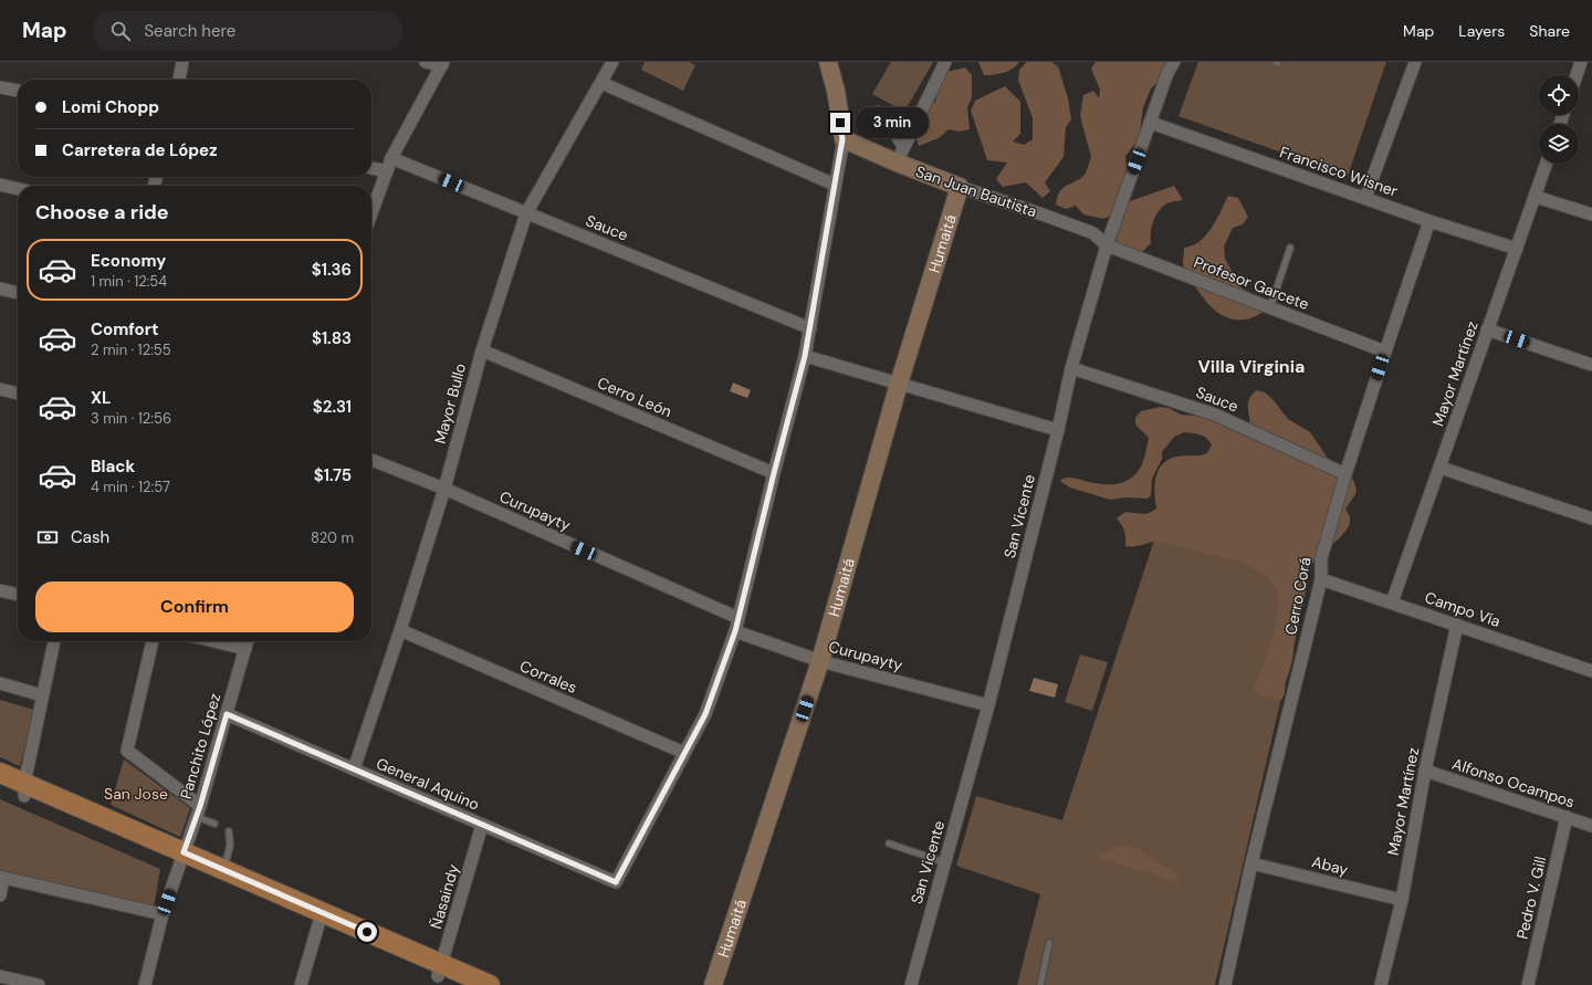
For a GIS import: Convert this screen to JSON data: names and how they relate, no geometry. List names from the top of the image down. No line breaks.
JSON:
{"streets":{"street":["Francisco Wisner","San Juan Bautista","Sauce","Humaitá","Profesor Garcete","Mayor Martínez","Cerro León","Mayor Bullo","Curupayty","San Vicente","Cerro Corá","Campo Vía","Corrales","Panchito López","Alfonso Ocampos","General Aquino","Abay","Ñasaindy","Pedro V. Gill"]},"crossings":[["Francisco Wisner","Mayor Martínez"],["Francisco Wisner","San Vicente"],["Francisco Wisner","Cerro Corá"],["San Juan Bautista","Humaitá"],["San Juan Bautista","Profesor Garcete"],["San Juan Bautista","San Vicente"],["Sauce","Mayor Bullo"],["Sauce","San Vicente"],["Sauce","Cerro Corá"],["Humaitá","Curupayty"],["Profesor Garcete","San Vicente"],["Profesor Garcete","Cerro Corá"],["Mayor Martínez","Campo Vía"],["Mayor Martínez","Alfonso Ocampos"],["Mayor Martínez","Abay"],["Cerro León","Mayor Bullo"],["Mayor Bullo","Curupayty"],["Mayor Bullo","Corrales"],["Mayor Bullo","General Aquino"],["Curupayty","San Vicente"],["Cerro Corá","Campo Vía"],["Cerro Corá","Abay"],["Corrales","General Aquino"],["Panchito López","General Aquino"],["Alfonso Ocampos","Pedro V. Gill"],["General Aquino","Ñasaindy"]],"districts":["Villa Virginia"],"parks":["San Jose"],"page":{"header":"Map","search":"Search here","nav":["Map","Layers","Share"],"banner":["Lomi Chopp","Carretera de López"],"bubble":"3 min","heading":"Choose a ride","list":[{"name":"Economy","note":"1 min · 12:54","value":"$1.36"},{"name":"Comfort","note":"2 min · 12:55","value":"$1.83"},{"name":"XL","note":"3 min · 12:56","value":"$2.31"},{"name":"Black","note":"4 min · 12:57","value":"$1.75"}],"pay":["Cash","820 m"],"buttons":"Confirm"}}
